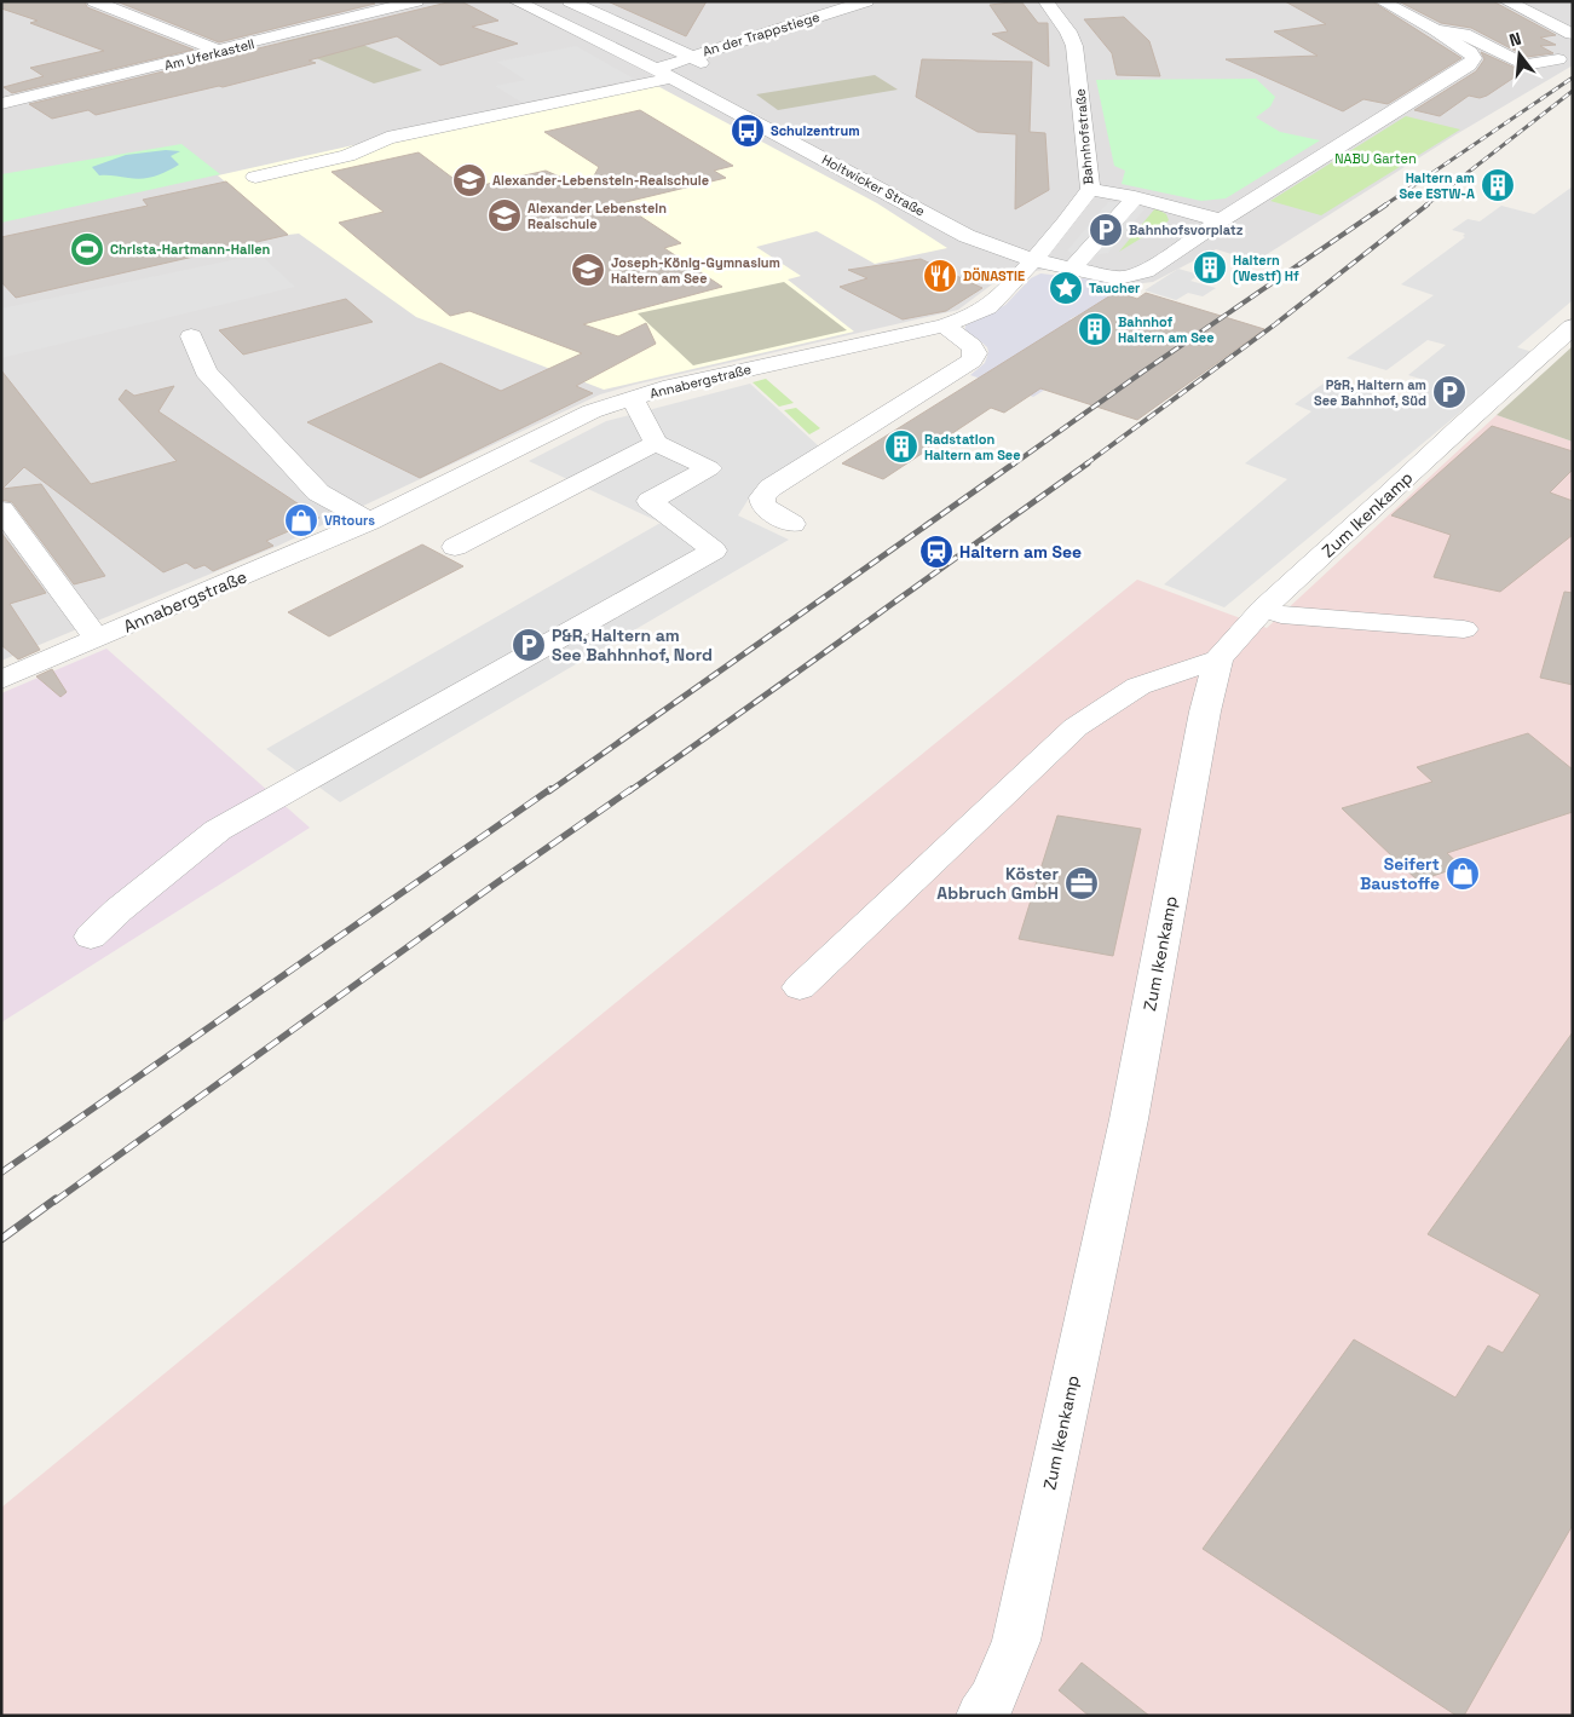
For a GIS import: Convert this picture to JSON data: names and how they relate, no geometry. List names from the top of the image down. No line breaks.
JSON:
{"streets":{"street":["An der Trappstiege","Am Uferkastell","Bahnhofstraße","Holtwicker Straße","Annabergstraße","Zum Ikenkamp"]},"crossings":[["An der Trappstiege","Holtwicker Straße"],["Bahnhofstraße","Holtwicker Straße"],["Bahnhofstraße","Annabergstraße"],["Holtwicker Straße","Annabergstraße"]],"parks":["NABU Garten"],"places":{"bus stop":["Schulzentrum"],"school or university":["Alexander-Lebenstein-Realschule","Alexander Lebenstein Realschule","Joseph-König-Gymnasium Haltern am See"],"building":["Haltern am See ESTW-A","Haltern (Westf) Hf","Bahnhof Haltern am See","Radstation Haltern am See"],"parking":["Bahnhofsvorplatz","P&R, Haltern am See Bahnhof, Süd","P&R, Haltern am See Bahhnhof, Nord"],"sports":["Christa-Hartmann-Hallen"],"restaurant":["DÖNASTIE"],"place":["Taucher"],"shop":["VRtours","Seifert Baustoffe"],"station":["Haltern am See"],"office":["Köster Abbruch GmbH"]},"north":"top"}
